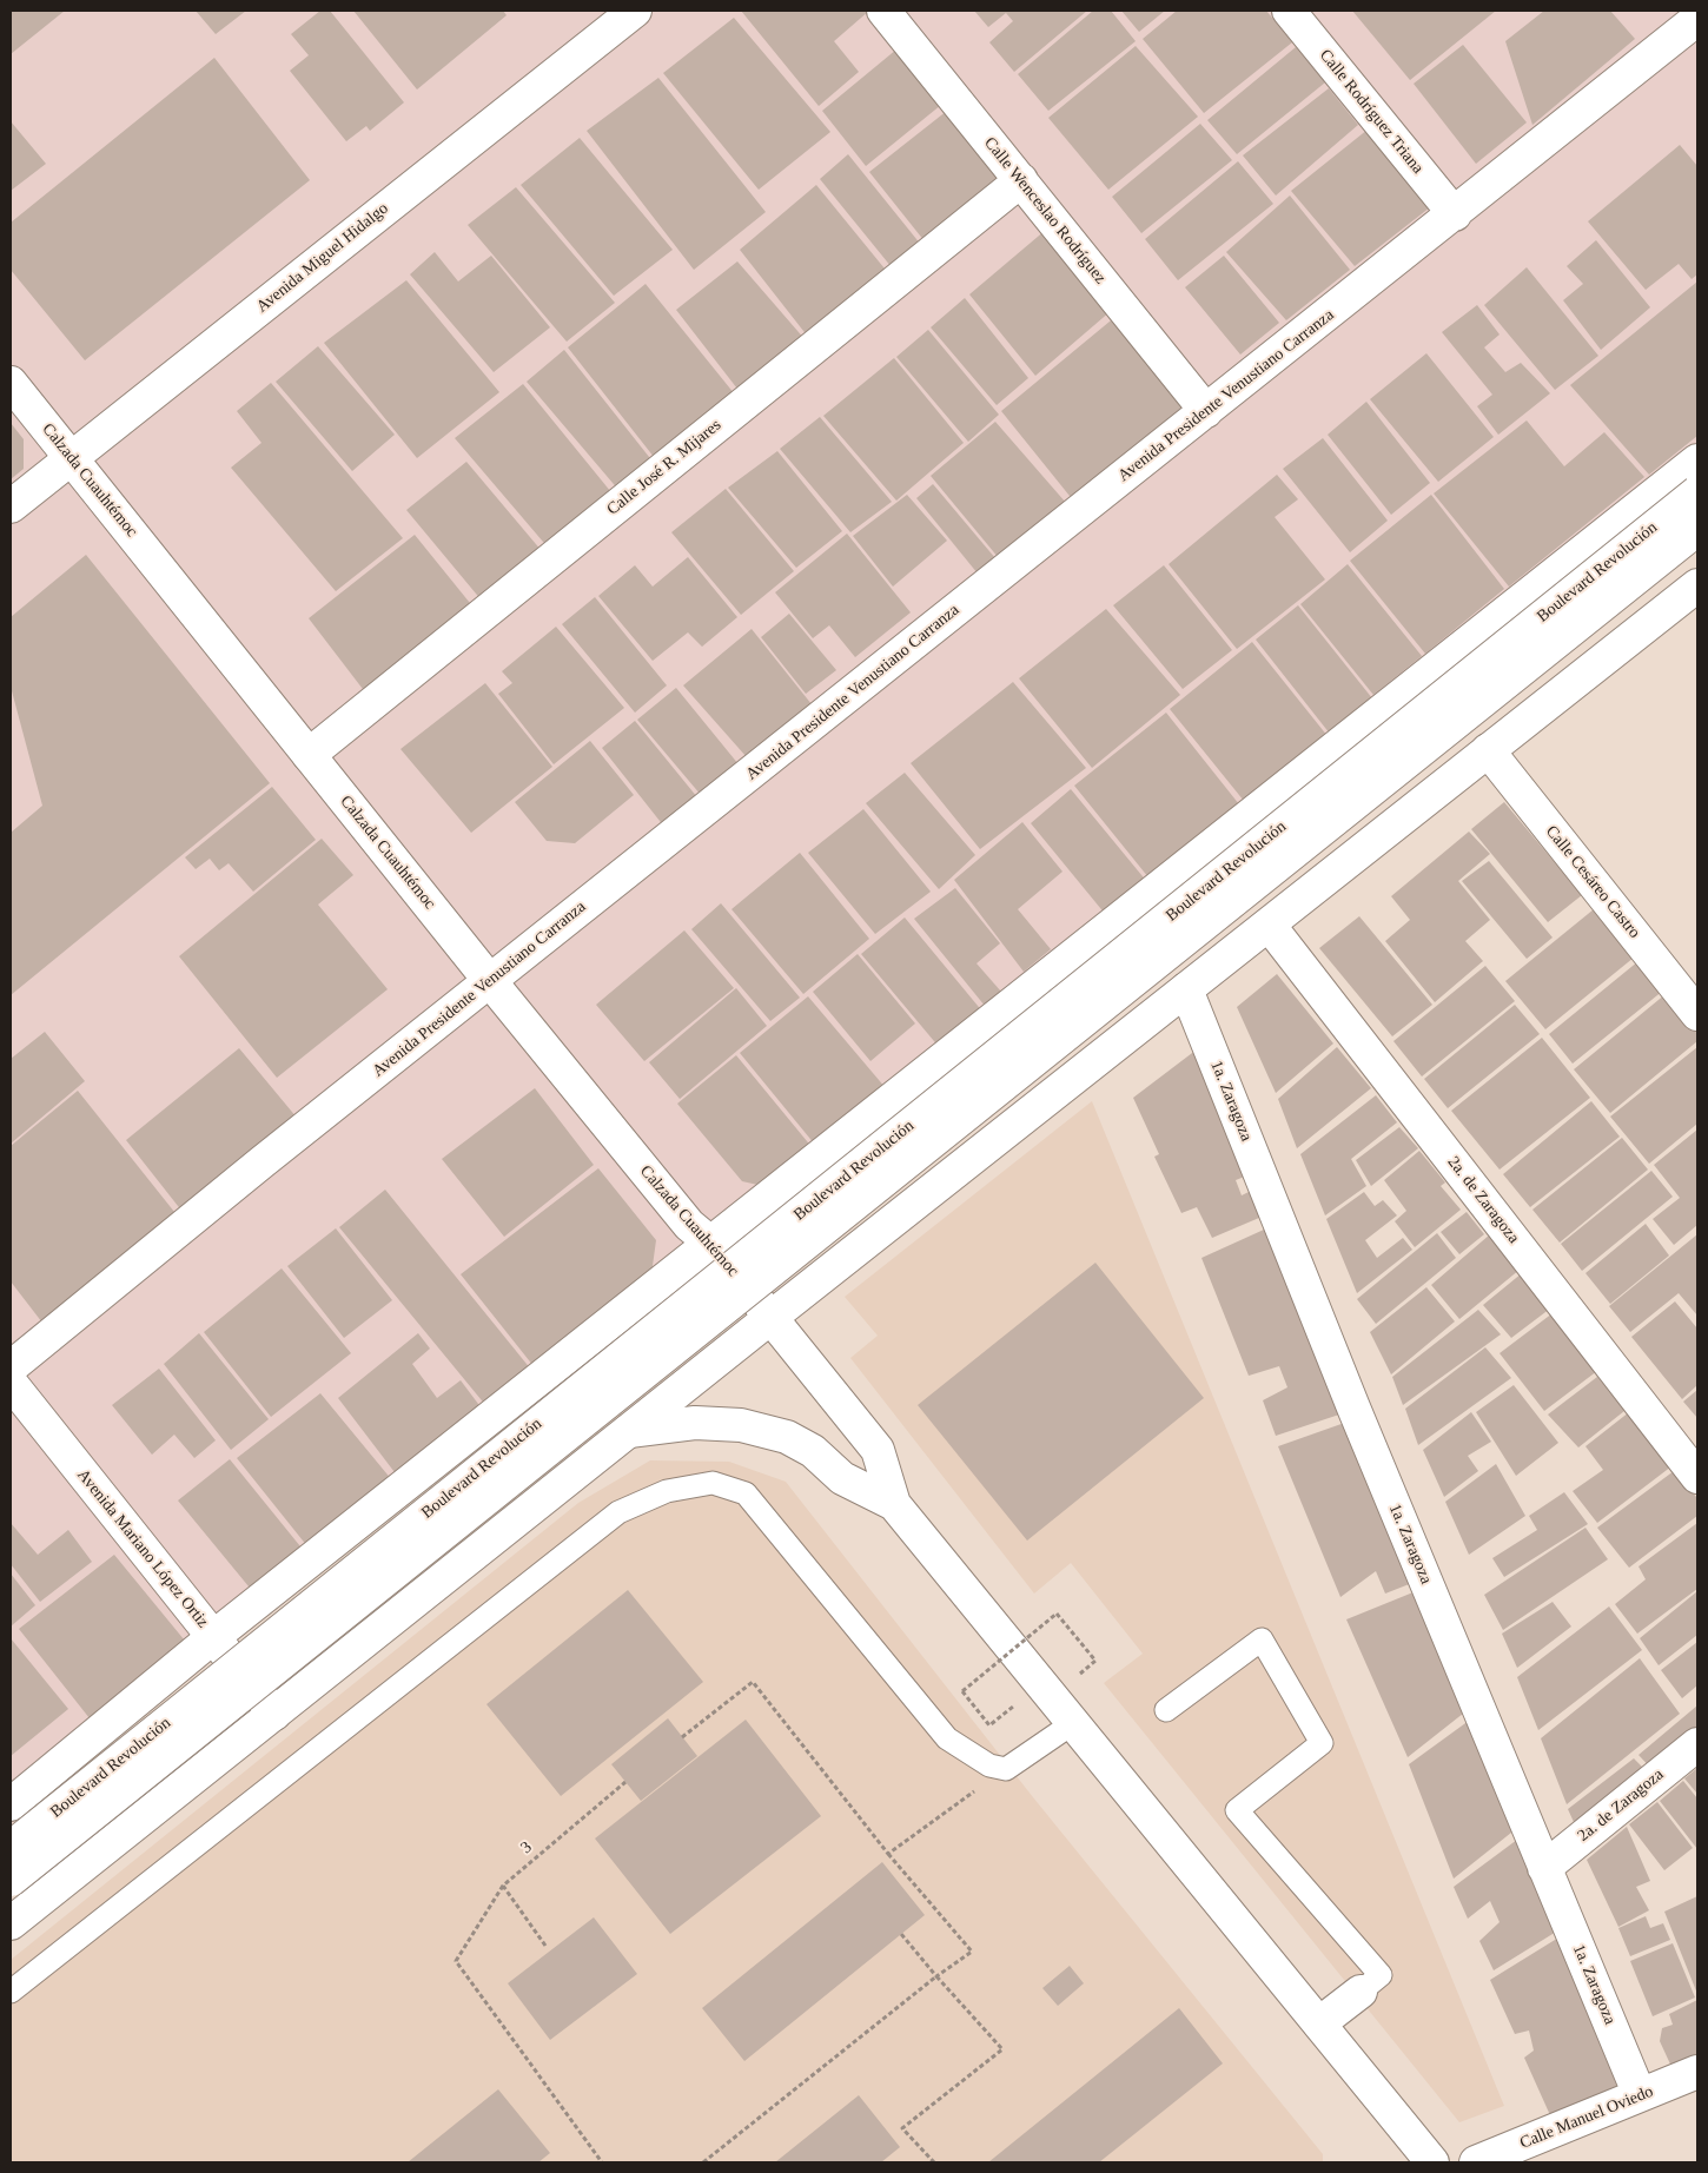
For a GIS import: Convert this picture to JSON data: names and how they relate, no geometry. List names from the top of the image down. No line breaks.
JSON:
{"streets":{"main road":["Calle Rodríguez Triana","Calle Wenceslao Rodríguez","Avenida Miguel Hidalgo","Avenida Presidente Venustiano Carranza","Calle José R. Mijares","Calzada Cuauhtémoc","Boulevard Revolución","Calle Cesáreo Castro","1a. Zaragoza","2a. de Zaragoza","Avenida Mariano López Ortiz","Calle Manuel Oviedo"],"path":["3"]},"crossings":[["Calle Rodríguez Triana","Avenida Presidente Venustiano Carranza"],["Calle Wenceslao Rodríguez","Avenida Presidente Venustiano Carranza"],["Calle Wenceslao Rodríguez","Calle José R. Mijares"],["Avenida Miguel Hidalgo","Calzada Cuauhtémoc"],["Avenida Presidente Venustiano Carranza","Calzada Cuauhtémoc"],["Calle José R. Mijares","Calzada Cuauhtémoc"],["1a. Zaragoza","2a. de Zaragoza"],["1a. Zaragoza","Calle Manuel Oviedo"]]}
